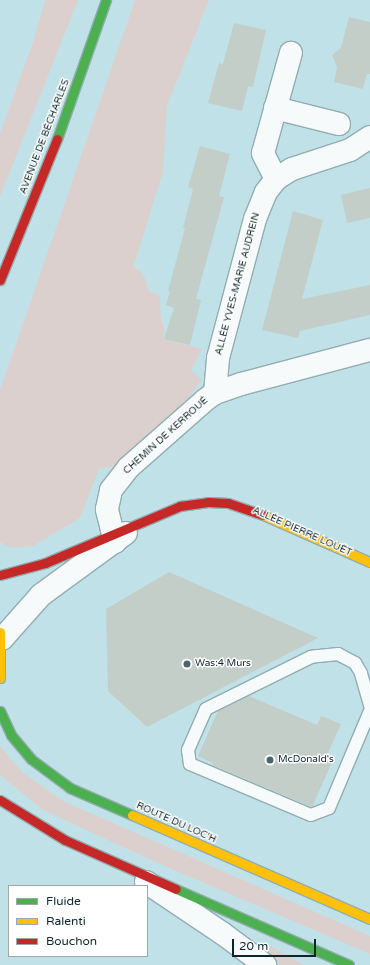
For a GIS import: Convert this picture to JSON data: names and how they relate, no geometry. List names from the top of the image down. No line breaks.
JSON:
{"streets":{"main road":["AVENUE DE BÉCHARLES","ALLÉE PIERRE LOUËT","ROUTE DU LOC'H"],"street":["ALLÉE YVES-MARIE AUDREIN","CHEMIN DE KERROUÉ"]},"crossings":[["ALLÉE YVES-MARIE AUDREIN","CHEMIN DE KERROUÉ"],["CHEMIN DE KERROUÉ","ALLÉE PIERRE LOUËT"]],"places":["Was:4 Murs","McDonald's"],"legend":["Fluide","Ralenti","Bouchon"],"scale_bar":"20 m"}
